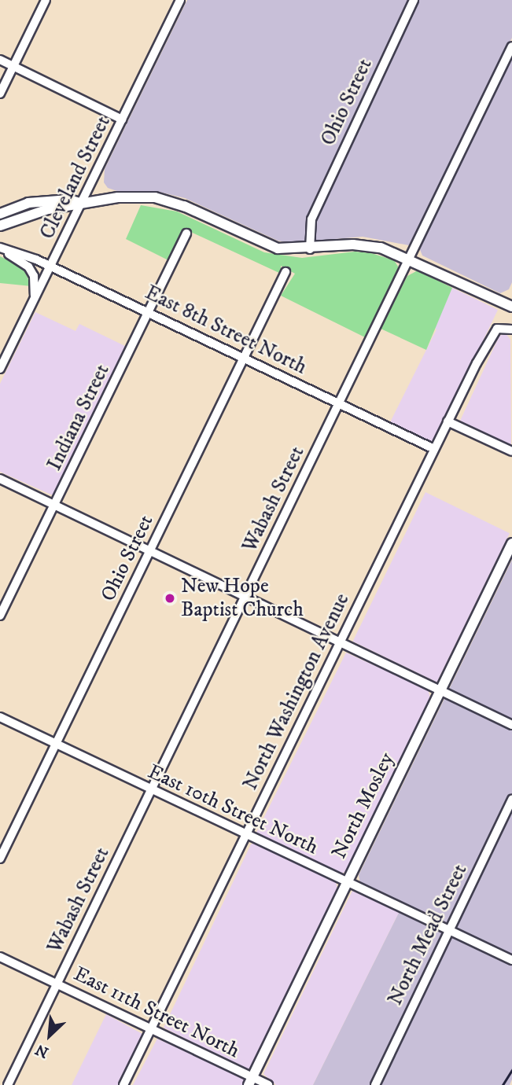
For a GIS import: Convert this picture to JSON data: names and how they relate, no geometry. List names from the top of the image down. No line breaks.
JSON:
{"streets":{"street":["Ohio Street","Cleveland Street","East 8th Street North","Indiana Street","Wabash Street","North Washington Avenue","North Mosley","East 10th Street North","North Mead Street","East 11th Street North"]},"crossings":[["Ohio Street","East 8th Street North"],["Ohio Street","East 10th Street North"],["Cleveland Street","East 8th Street North"],["East 8th Street North","Indiana Street"],["East 8th Street North","Wabash Street"],["East 8th Street North","North Washington Avenue"],["Wabash Street","East 10th Street North"],["Wabash Street","East 11th Street North"],["North Washington Avenue","East 10th Street North"],["North Washington Avenue","East 11th Street North"],["North Mosley","East 10th Street North"],["North Mosley","East 11th Street North"],["East 10th Street North","North Mead Street"]],"places":["New Hope Baptist Church"],"north":"bottom left"}
